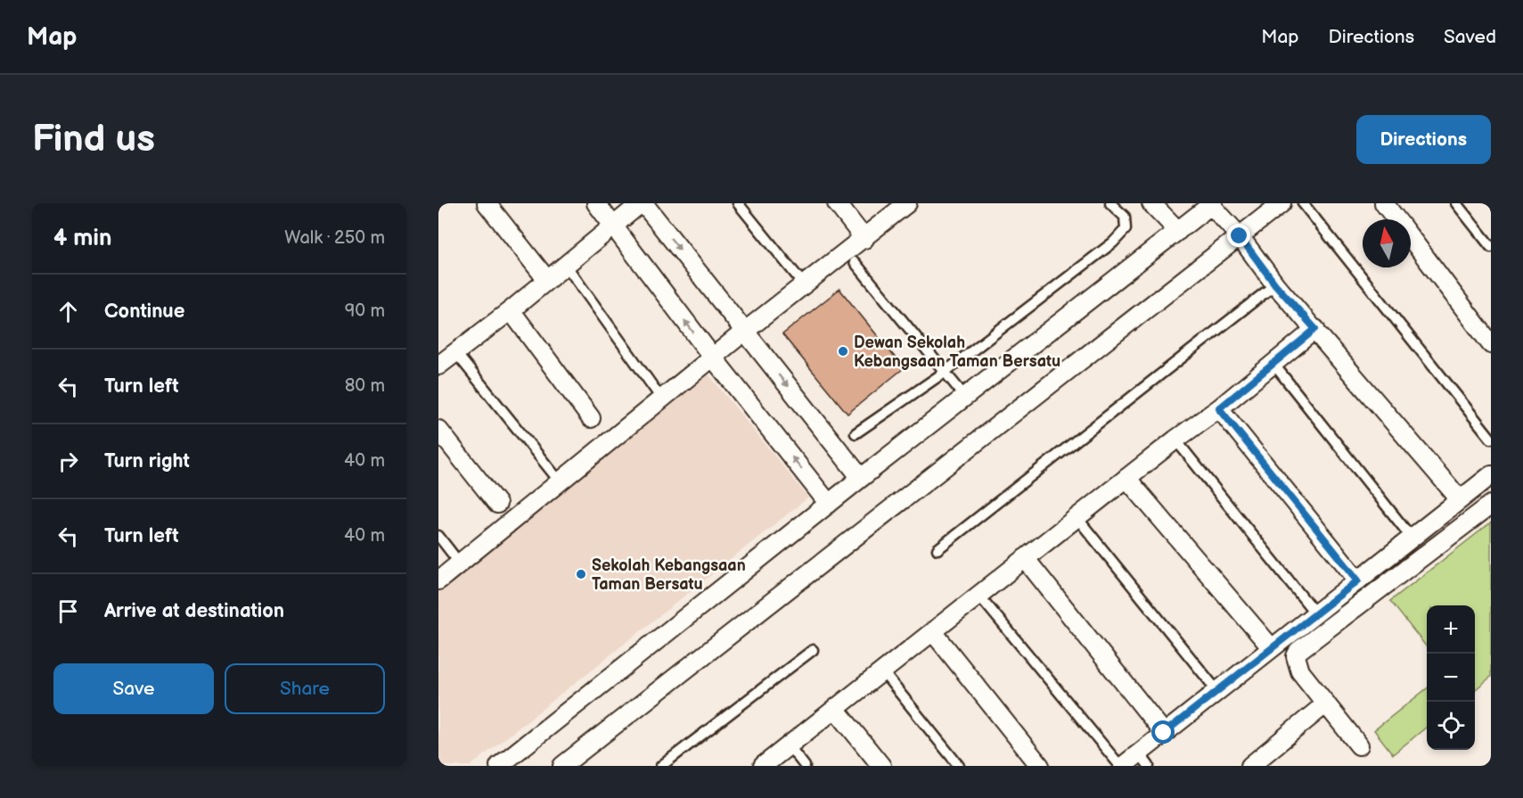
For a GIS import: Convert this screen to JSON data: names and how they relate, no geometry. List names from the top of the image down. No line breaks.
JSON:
{"places":["Dewan Sekolah Kebangsaan Taman Bersatu","Sekolah Kebangsaan Taman Bersatu"],"north":"top","page":{"header":"Map","nav":["Map","Directions","Saved"],"buttons":["Directions",["Save","Share"]],"title":"Find us","heading":["4 min","Walk · 250 m"],"list":[["Continue","90 m"],["Turn left","80 m"],["Turn right","40 m"],["Turn left","40 m"],"Arrive at destination"],"map_buttons":["+","−"]}}
